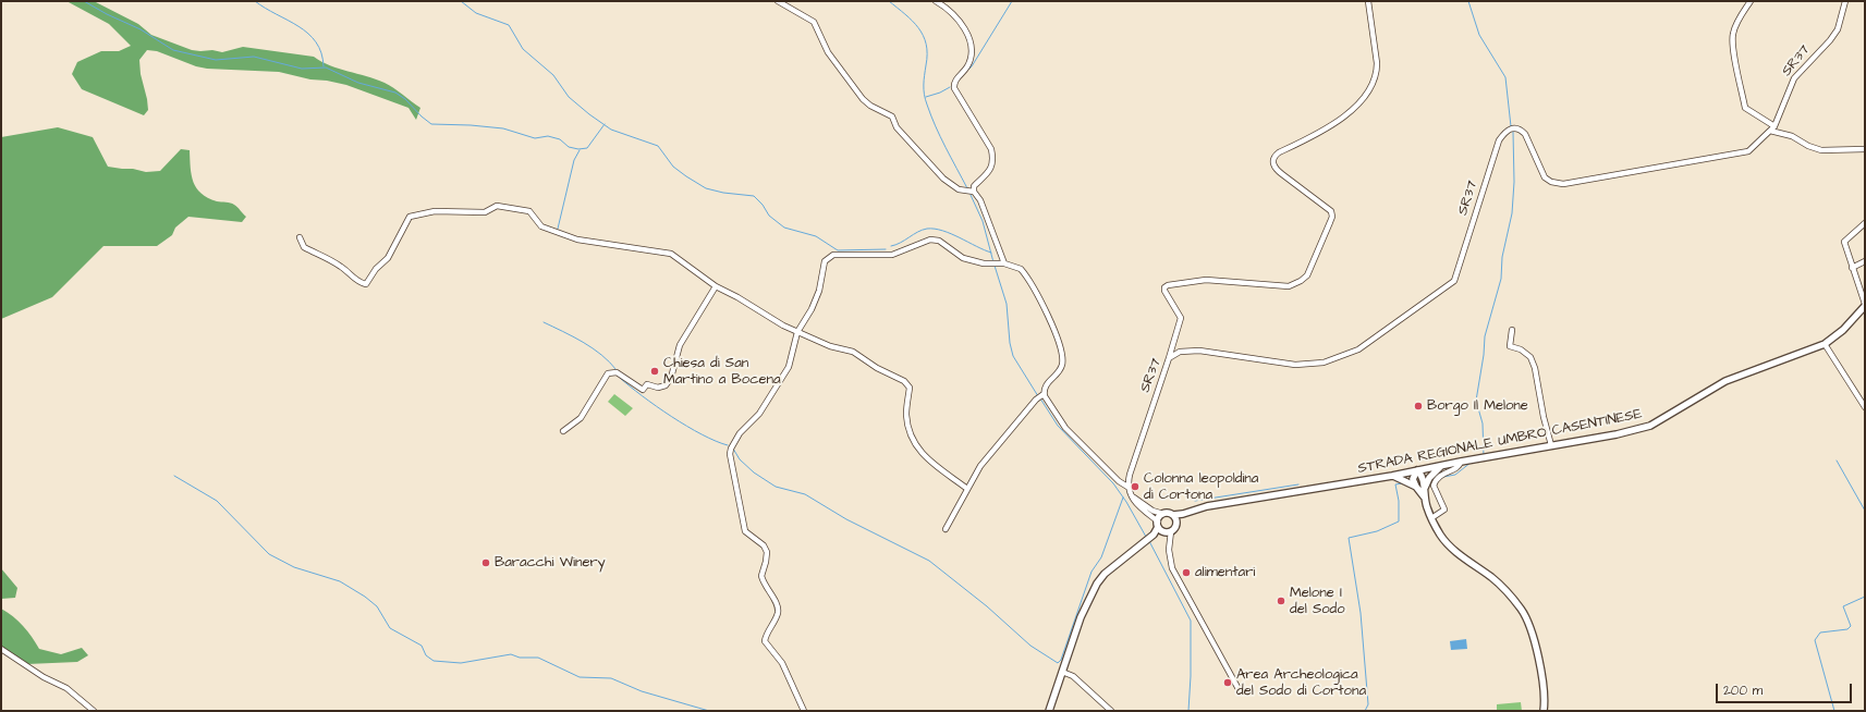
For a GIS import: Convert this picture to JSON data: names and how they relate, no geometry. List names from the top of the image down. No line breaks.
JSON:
{"streets":{"main road":["STRADA REGIONALE UMBRO CASENTINESE"],"street":["SR37"]},"places":["Chiesa di San Martino a Bocena","Borgo Il Melone","Colonna leopoldina di Cortona","Baracchi Winery","alimentari","Melone I del Sodo","Area Archeologica del Sodo di Cortona"],"scale_bar":"200 m"}
